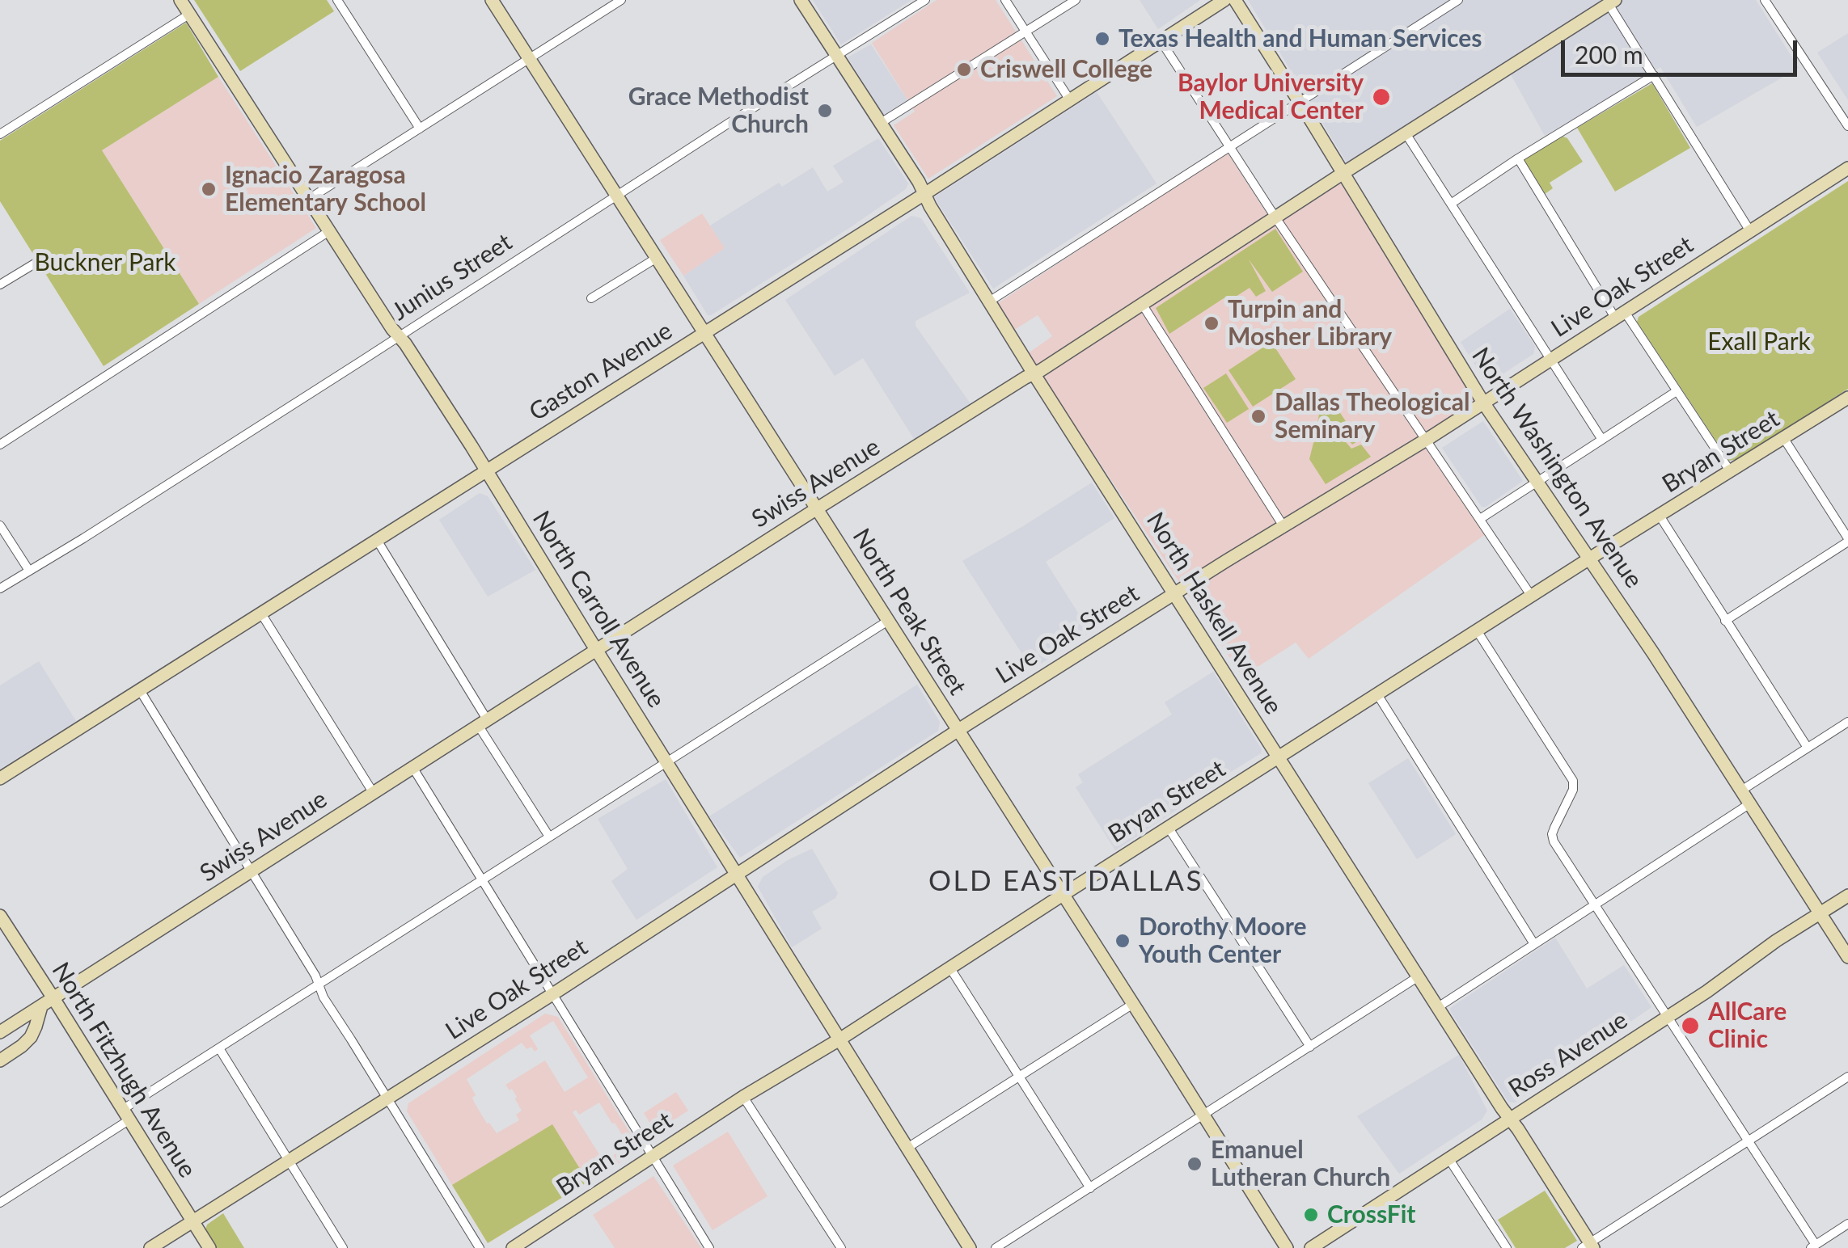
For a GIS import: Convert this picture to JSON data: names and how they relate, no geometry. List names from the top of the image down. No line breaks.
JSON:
{"streets":{"street":["Junius Street","Live Oak Street","Gaston Avenue","Bryan Street","North Washington Avenue","Swiss Avenue","North Carroll Avenue","North Peak Street","North Haskell Avenue","Ross Avenue","North Fitzhugh Avenue"]},"crossings":[["Junius Street","North Carroll Avenue"],["Junius Street","North Peak Street"],["Junius Street","North Haskell Avenue"],["Live Oak Street","North Washington Avenue"],["Live Oak Street","North Carroll Avenue"],["Live Oak Street","North Peak Street"],["Live Oak Street","North Haskell Avenue"],["Live Oak Street","North Fitzhugh Avenue"],["Gaston Avenue","North Carroll Avenue"],["Gaston Avenue","North Peak Street"],["Gaston Avenue","North Haskell Avenue"],["Bryan Street","North Washington Avenue"],["Bryan Street","North Carroll Avenue"],["Bryan Street","North Peak Street"],["Bryan Street","North Haskell Avenue"],["North Washington Avenue","Swiss Avenue"],["North Washington Avenue","Ross Avenue"],["Swiss Avenue","North Carroll Avenue"],["Swiss Avenue","North Peak Street"],["Swiss Avenue","North Haskell Avenue"],["Swiss Avenue","North Fitzhugh Avenue"],["North Haskell Avenue","Ross Avenue"]],"districts":["OLD EAST DALLAS"],"parks":["Buckner Park","Exall Park"],"places":["Texas Health and Human Services","Criswell College","Baylor University Medical Center","Grace Methodist Church","Ignacio Zaragosa Elementary School","Turpin and Mosher Library","Dallas Theological Seminary","Dorothy Moore Youth Center","AllCare Clinic","Emanuel Lutheran Church","CrossFit"],"scale_bar":"200 m"}
